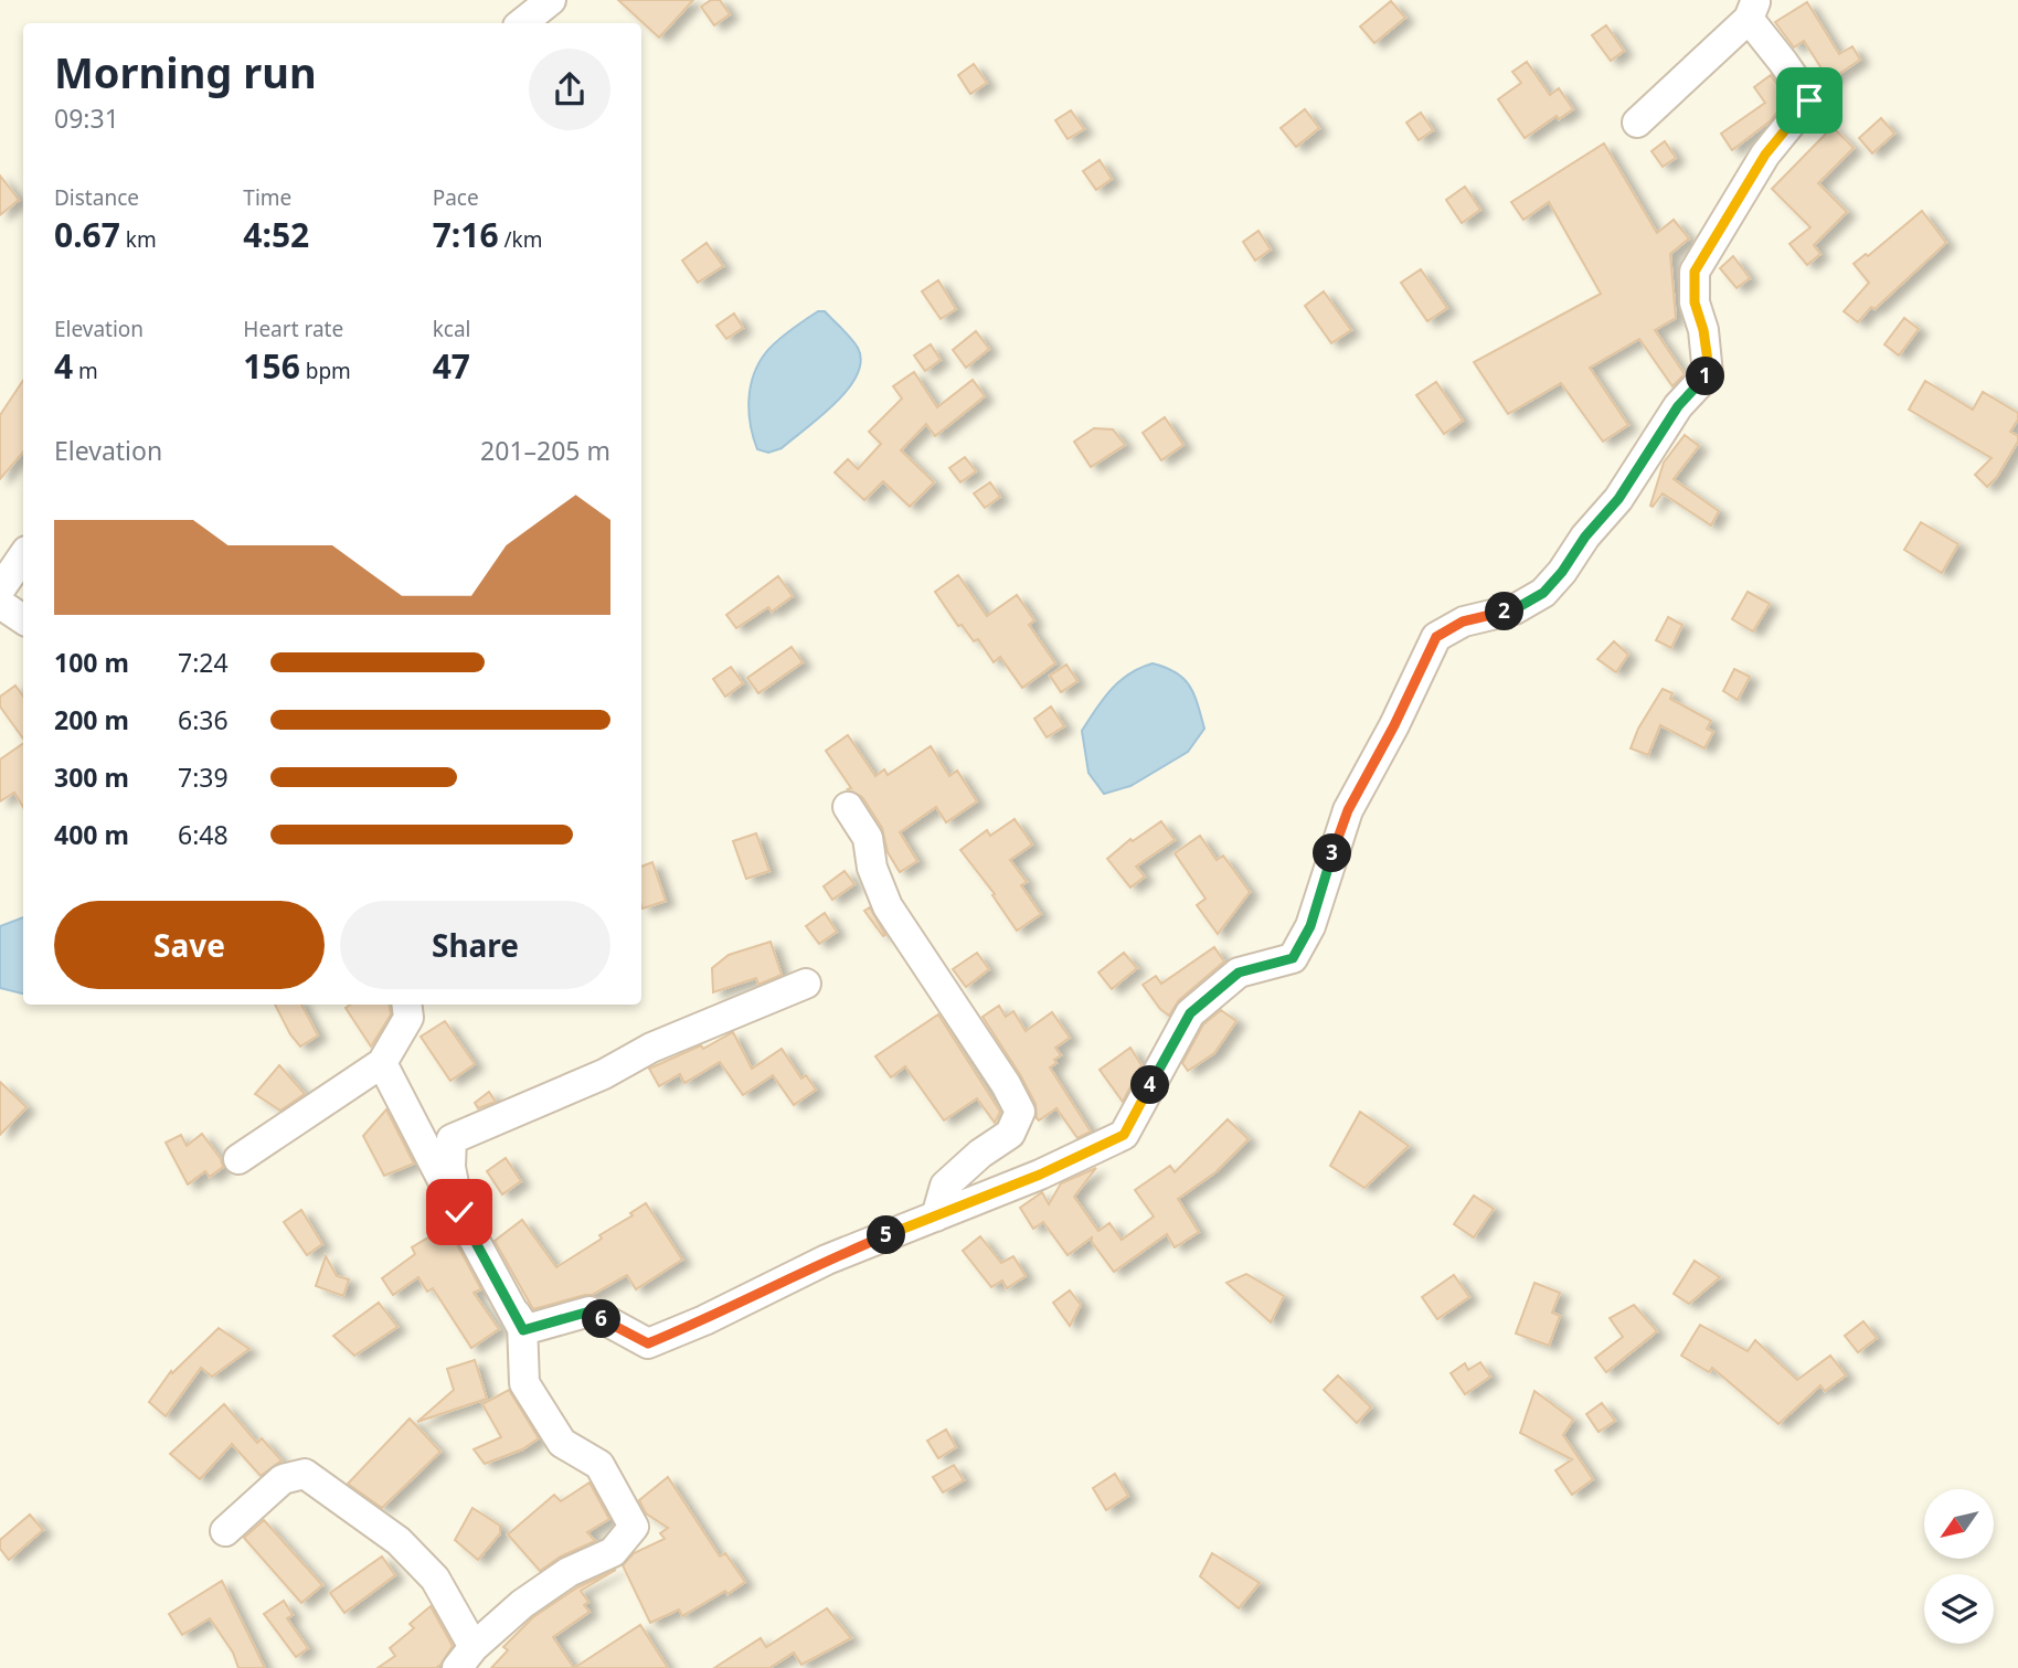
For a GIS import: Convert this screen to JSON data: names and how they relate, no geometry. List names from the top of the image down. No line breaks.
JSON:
{"north":"bottom left","page":{"heading":["Morning run","09:31"],"stats":[["Distance","0.67 km"],["Time","4:52"],["Pace","7:16 /km"],["Elevation","4 m"],["Heart rate","156 bpm"],["kcal","47"]],"pins":["1","2","3","4","5","6"],"chart":["Elevation","201–205 m"],"list":[{"name":"100 m","note":"7:24"},{"name":"200 m","note":"6:36"},{"name":"300 m","note":"7:39"},{"name":"400 m","note":"6:48"}],"buttons":["Save","Share"]}}
